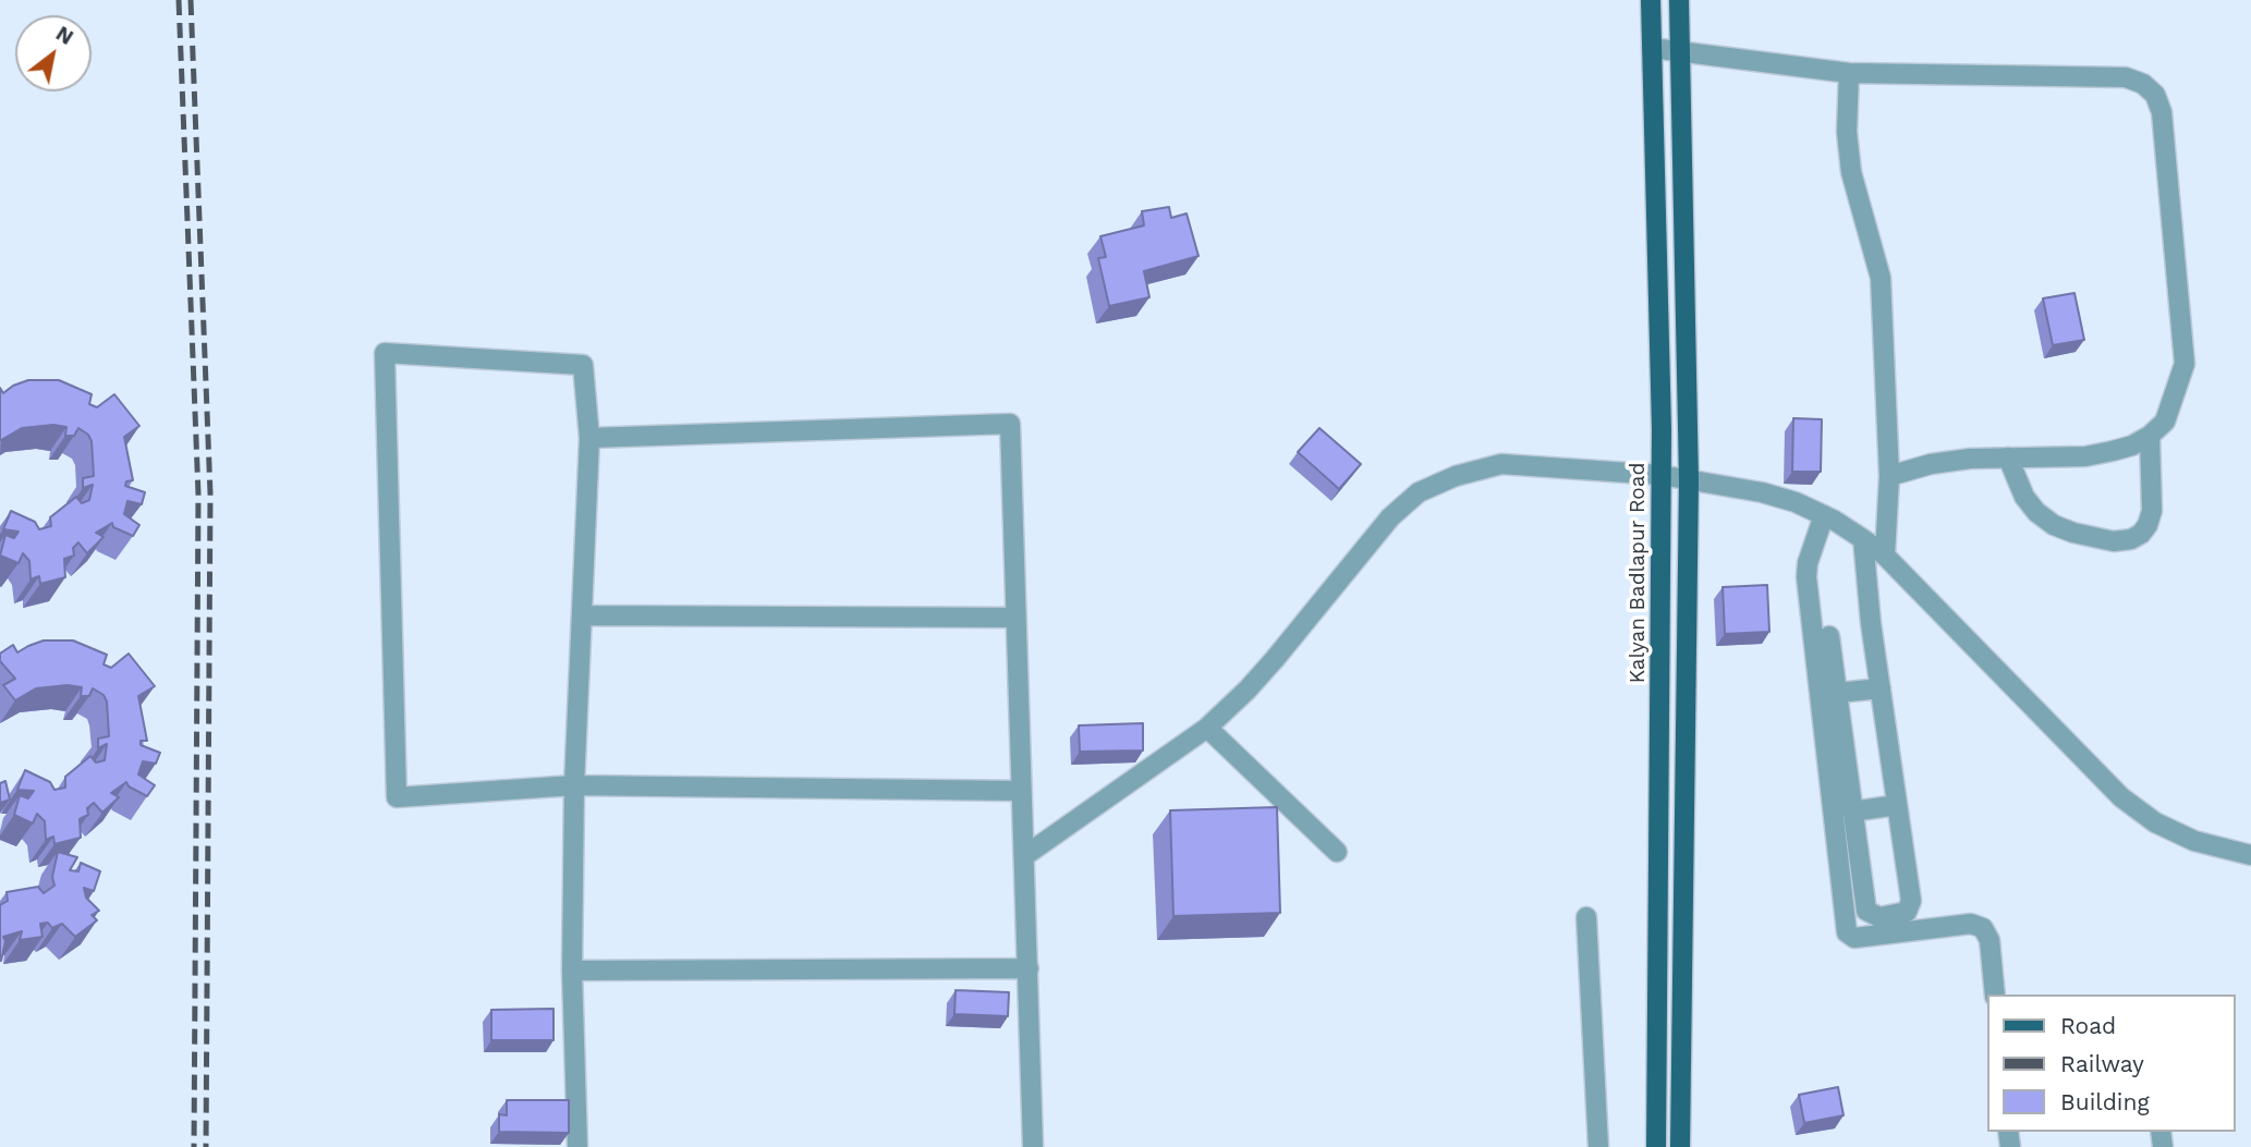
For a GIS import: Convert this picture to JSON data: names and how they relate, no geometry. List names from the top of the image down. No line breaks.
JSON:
{"streets":{"main road":["Kalyan Badlapur Road"]},"legend":["Road","Railway","Building"],"north":"top right"}
